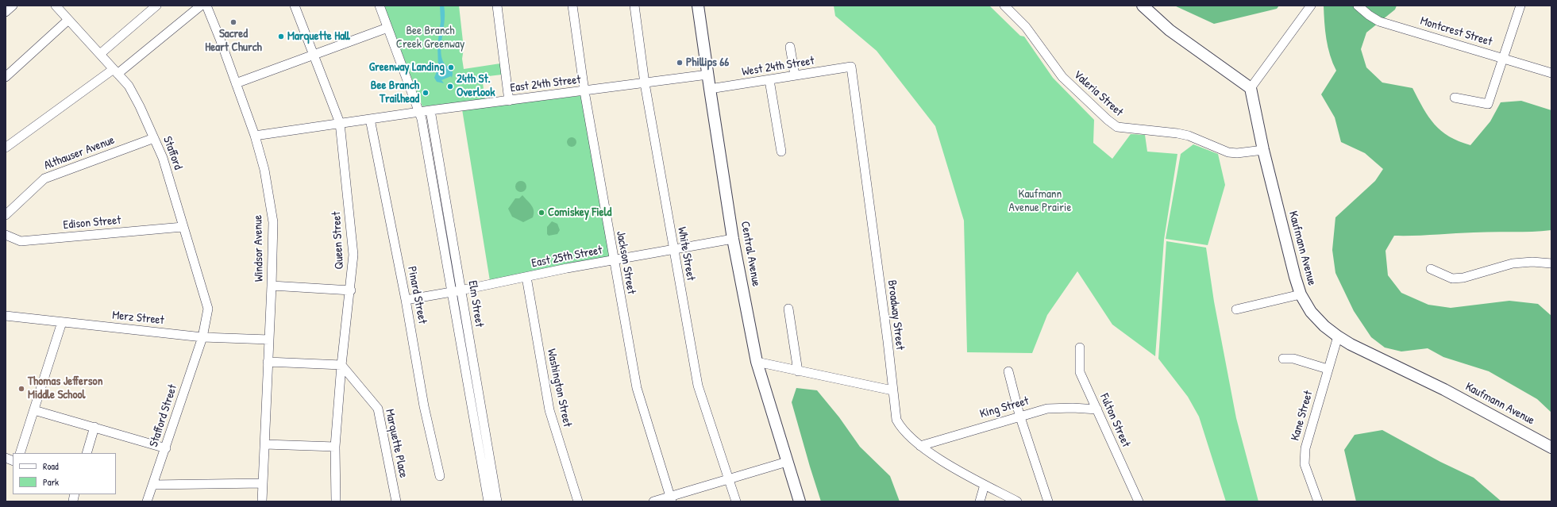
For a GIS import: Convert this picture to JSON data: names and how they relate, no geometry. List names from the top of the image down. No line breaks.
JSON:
{"streets":{"main road":["Kaufmann Avenue","Central Avenue"],"street":["Montcrest Street","West 24th Street","East 24th Street","Valeria Street","Althauser Avenue","Stafford","Edison Street","Queen Street","Windsor Avenue","White Street","East 25th Street","Jackson Street","Pinard Street","Elm Street","Broadway Street","Merz Street","Washington Street","King Street","Stafford Street","Kane Street","Fulton Street","Marquette Place"]},"crossings":[["West 24th Street","Central Avenue"],["West 24th Street","Broadway Street"],["East 24th Street","Queen Street"],["East 24th Street","Windsor Avenue"],["East 24th Street","White Street"],["East 24th Street","Central Avenue"],["East 24th Street","Jackson Street"],["East 24th Street","Pinard Street"],["East 24th Street","Elm Street"],["Valeria Street","Kaufmann Avenue"],["Althauser Avenue","Stafford"],["Stafford","Edison Street"],["Stafford","Merz Street"],["Stafford","Stafford Street"],["Queen Street","Marquette Place"],["Windsor Avenue","Merz Street"],["Kaufmann Avenue","Kane Street"],["White Street","East 25th Street"],["Central Avenue","East 25th Street"],["East 25th Street","Jackson Street"],["East 25th Street","Pinard Street"],["East 25th Street","Elm Street"],["East 25th Street","Washington Street"],["Broadway Street","King Street"],["Merz Street","Stafford Street"],["King Street","Fulton Street"]],"parks":["Bee Branch Creek Greenway","Kaufmann Avenue Prairie"],"places":["Sacred Heart Church","Marquette Hall","Phillips 66","Greenway Landing","24th St. Overlook","Bee Branch Trailhead","Comiskey Field","Thomas Jefferson Middle School"],"legend":["Road","Park"]}
